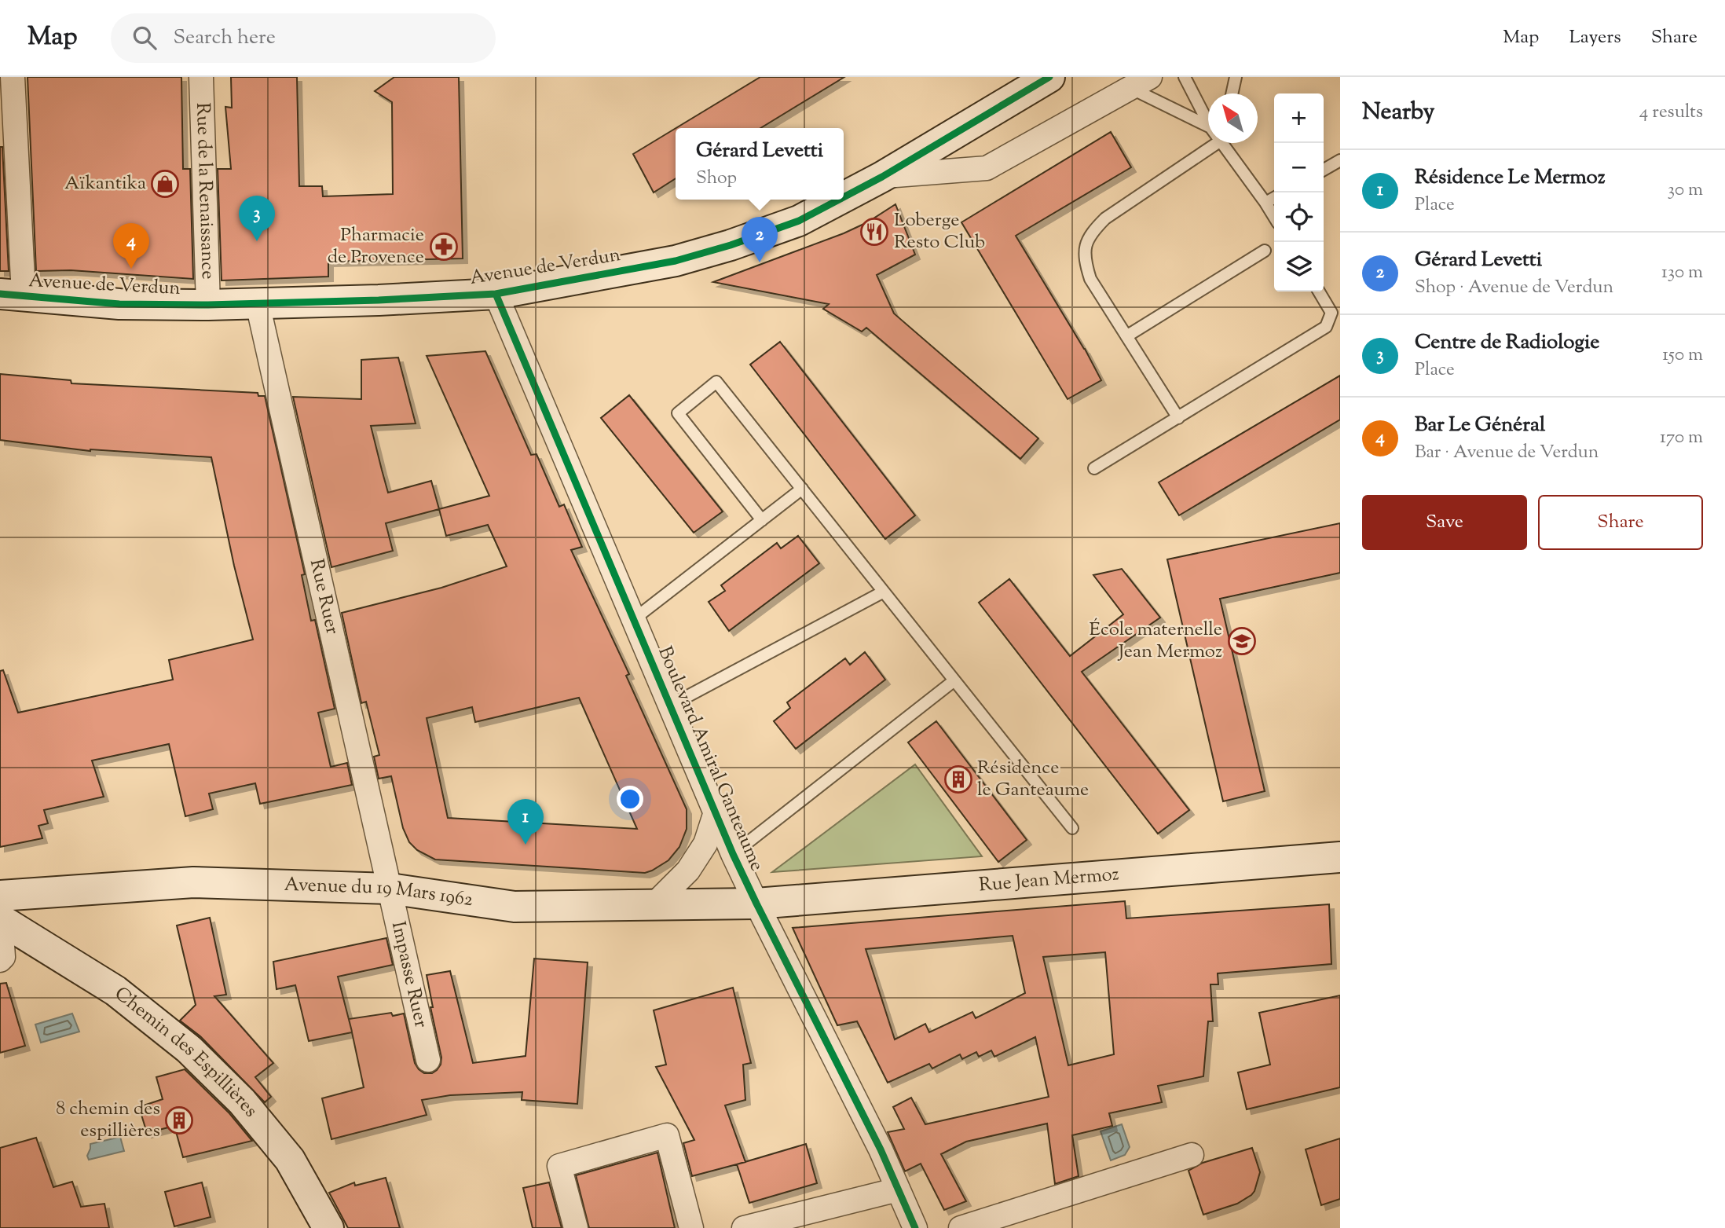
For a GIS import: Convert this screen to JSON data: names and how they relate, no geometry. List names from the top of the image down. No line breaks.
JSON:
{"streets":{"main road":["Avenue de Verdun","Rue Jean Mermoz","Avenue du 19 Mars 1962","Chemin des Espillières"],"street":["Rue de la Renaissance","Rue Ruer","Boulevard Amiral Ganteaume","Impasse Ruer"]},"crossings":[["Rue de la Renaissance","Avenue de Verdun"],["Avenue de Verdun","Rue Ruer"],["Avenue de Verdun","Boulevard Amiral Ganteaume"],["Rue Ruer","Avenue du 19 Mars 1962"],["Rue Ruer","Impasse Ruer"],["Boulevard Amiral Ganteaume","Rue Jean Mermoz"],["Boulevard Amiral Ganteaume","Avenue du 19 Mars 1962"],["Rue Jean Mermoz","Avenue du 19 Mars 1962"],["Avenue du 19 Mars 1962","Impasse Ruer"],["Avenue du 19 Mars 1962","Chemin des Espillières"]],"places":{"shop":["Aïkantika"],"restaurant":["Loberge Resto Club"],"pharmacy":["Pharmacie de Provence"],"school or university":["École maternelle Jean Mermoz"],"building":["Résidence le Ganteaume","8 chemin des espillières"]},"north":"top left","page":{"header":"Map","search":"Search here","nav":["Map","Layers","Share"],"heading":["Nearby","4 results"],"map_buttons":["+","−"],"popup":["Gérard Levetti","Shop"],"list":[{"mark":"1","name":"Résidence Le Mermoz","note":"Place","value":"30 m"},{"mark":"2","name":"Gérard Levetti","note":"Shop · Avenue de Verdun","value":"130 m"},{"mark":"3","name":"Centre de Radiologie","note":"Place","value":"150 m"},{"mark":"4","name":"Bar Le Général","note":"Bar · Avenue de Verdun","value":"170 m"}],"pins":["3","2","4","1"],"buttons":["Save","Share"]}}
